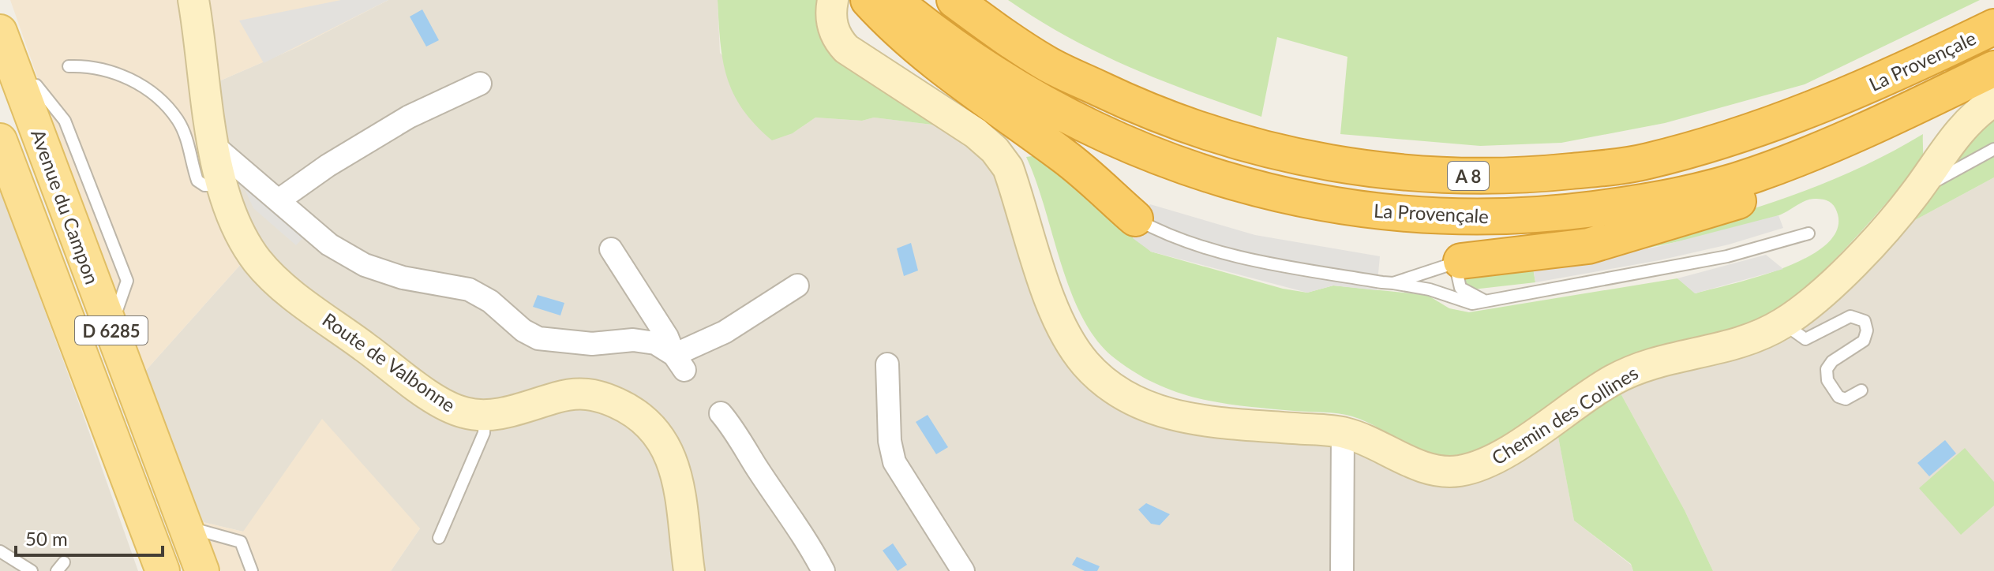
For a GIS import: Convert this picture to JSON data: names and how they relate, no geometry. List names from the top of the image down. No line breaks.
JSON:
{"streets":{"highway":["La Provençale","A 8"],"main road":["Avenue du Campon","D 6285"],"street":["Route de Valbonne","Chemin des Collines"]},"scale_bar":"50 m"}
